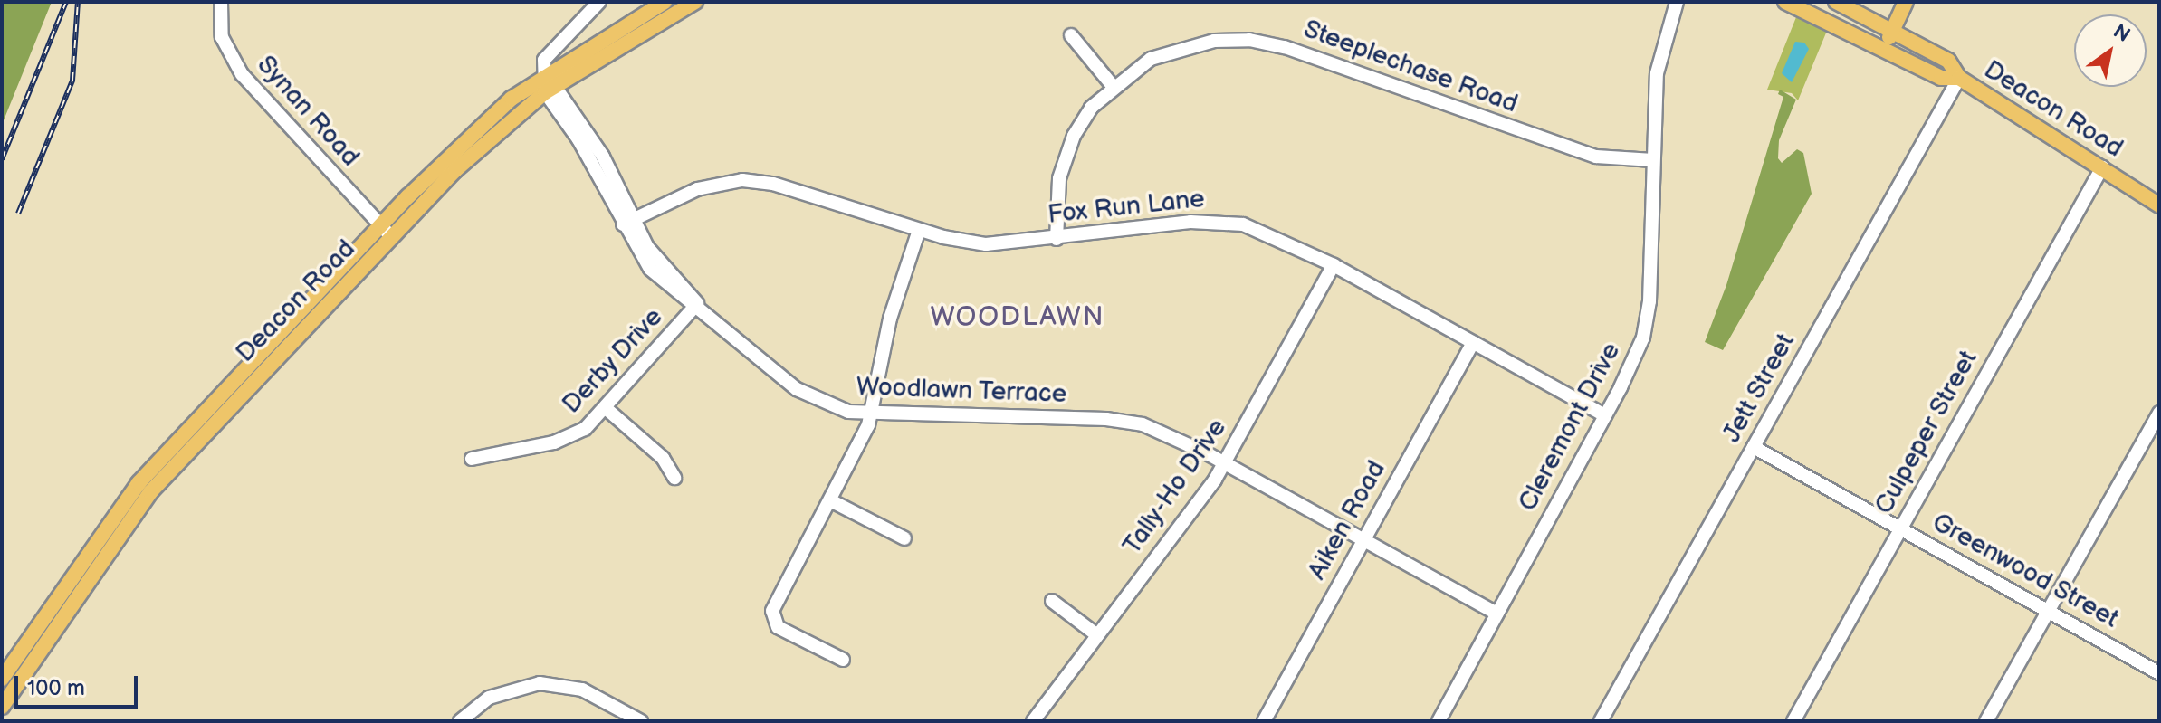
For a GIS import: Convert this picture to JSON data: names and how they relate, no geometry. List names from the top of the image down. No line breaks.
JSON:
{"streets":{"main road":["Deacon Road"],"street":["Steeplechase Road","Synan Road","Fox Run Lane","Derby Drive","Jett Street","Woodlawn Terrace","Cleremont Drive","Culpeper Street","Tally-Ho Drive","Aiken Road","Greenwood Street"]},"crossings":[["Steeplechase Road","Fox Run Lane"],["Steeplechase Road","Cleremont Drive"],["Deacon Road","Synan Road"],["Deacon Road","Jett Street"],["Deacon Road","Woodlawn Terrace"],["Deacon Road","Culpeper Street"],["Fox Run Lane","Woodlawn Terrace"],["Fox Run Lane","Cleremont Drive"],["Fox Run Lane","Tally-Ho Drive"],["Fox Run Lane","Aiken Road"],["Derby Drive","Woodlawn Terrace"],["Jett Street","Greenwood Street"],["Woodlawn Terrace","Cleremont Drive"],["Woodlawn Terrace","Tally-Ho Drive"],["Woodlawn Terrace","Aiken Road"],["Culpeper Street","Greenwood Street"]],"districts":["WOODLAWN"],"scale_bar":"100 m","north":"top right"}
